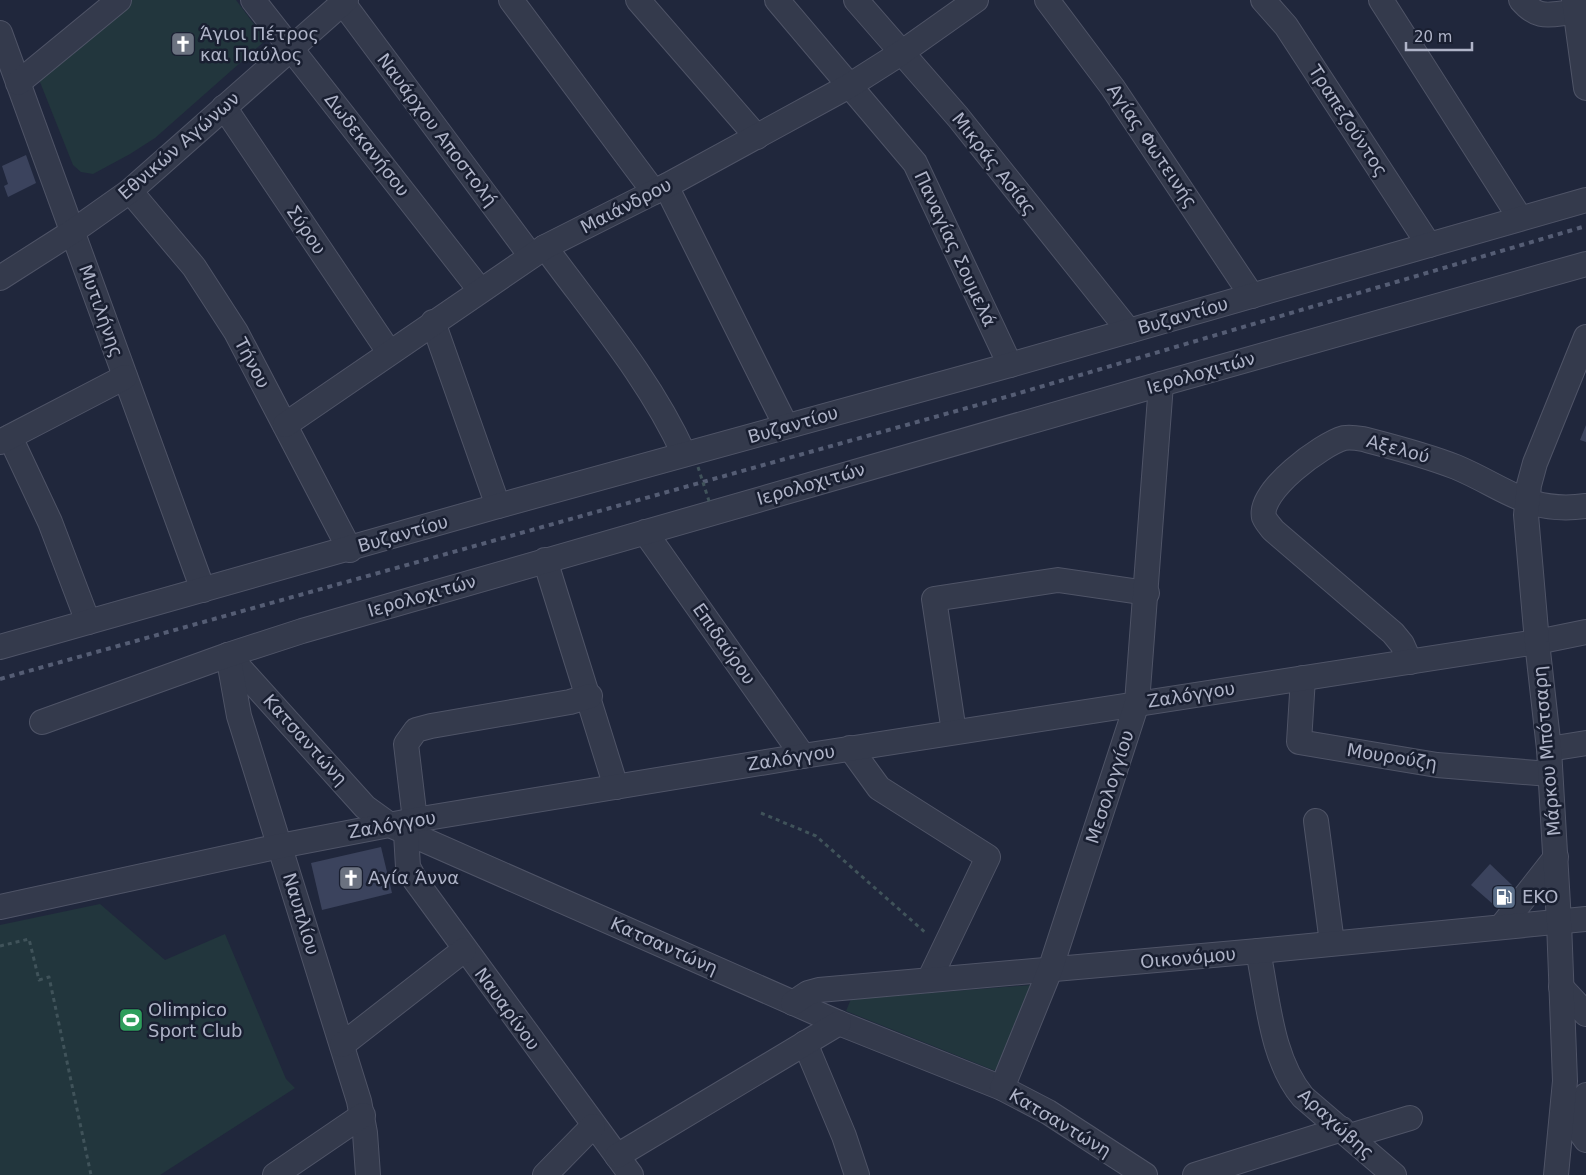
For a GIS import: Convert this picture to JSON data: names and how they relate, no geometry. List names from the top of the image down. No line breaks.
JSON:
{"streets":{"street":["Τραπεζούντος","Ναυάρχου Αποστολή","Δωδεκανήσου","Εθνικών Αγώνων","Αγίας Φωτεινής","Μικράς Ασίας","Μαιάνδρου","Σύρου","Παναγίας Σουμελά","Μυτιλήνης","Βυζαντίου","Τήνου","Ιερολοχιτών","Αξελού","Επιδαύρου","Ζαλόγγου","Κατσαντώνη","Μάρκου Μπότσαρη","Μουρούζη","Μεσολογγίου","Ναυπλίου","Οικονόμου","Ναυαρίνου","Αραχώβης"]},"crossings":[["Τραπεζούντος","Βυζαντίου"],["Ναυάρχου Αποστολή","Εθνικών Αγώνων"],["Ναυάρχου Αποστολή","Μαιάνδρου"],["Ναυάρχου Αποστολή","Βυζαντίου"],["Δωδεκανήσου","Εθνικών Αγώνων"],["Δωδεκανήσου","Μαιάνδρου"],["Εθνικών Αγώνων","Σύρου"],["Εθνικών Αγώνων","Μυτιλήνης"],["Εθνικών Αγώνων","Τήνου"],["Αγίας Φωτεινής","Βυζαντίου"],["Μικράς Ασίας","Μαιάνδρου"],["Μικράς Ασίας","Βυζαντίου"],["Μαιάνδρου","Σύρου"],["Μαιάνδρου","Παναγίας Σουμελά"],["Μαιάνδρου","Τήνου"],["Παναγίας Σουμελά","Βυζαντίου"],["Μυτιλήνης","Βυζαντίου"],["Βυζαντίου","Τήνου"],["Ιερολοχιτών","Επιδαύρου"],["Ιερολοχιτών","Κατσαντώνη"],["Ιερολοχιτών","Μεσολογγίου"],["Ιερολοχιτών","Ναυπλίου"],["Αξελού","Ζαλόγγου"],["Αξελού","Μάρκου Μπότσαρη"],["Επιδαύρου","Ζαλόγγου"],["Ζαλόγγου","Κατσαντώνη"],["Ζαλόγγου","Μάρκου Μπότσαρη"],["Ζαλόγγου","Μουρούζη"],["Ζαλόγγου","Μεσολογγίου"],["Ζαλόγγου","Ναυπλίου"],["Ζαλόγγου","Ναυαρίνου"],["Κατσαντώνη","Μεσολογγίου"],["Κατσαντώνη","Ναυπλίου"],["Κατσαντώνη","Οικονόμου"],["Κατσαντώνη","Ναυαρίνου"],["Μάρκου Μπότσαρη","Μουρούζη"],["Μάρκου Μπότσαρη","Οικονόμου"],["Μεσολογγίου","Οικονόμου"],["Οικονόμου","Αραχώβης"]],"places":{"church":["Άγιοι Πέτρος και Παύλος","Αγία Άννα"],"fuel station":["EKO"],"sports":["Olimpico Sport Club"]},"scale_bar":"20 m"}
